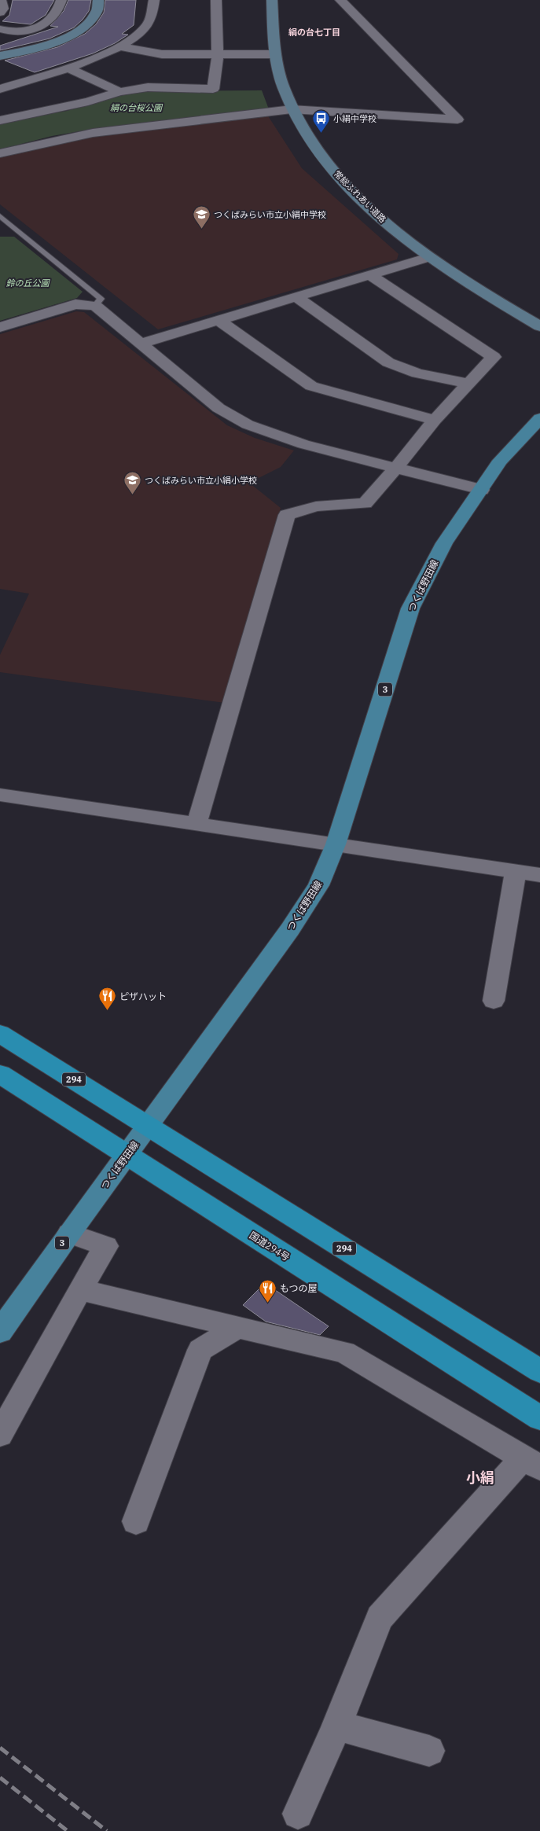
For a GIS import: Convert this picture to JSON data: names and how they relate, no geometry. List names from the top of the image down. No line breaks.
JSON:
{"streets":{"highway":["294","国道294号"],"main road":["つくば野田線","3"],"street":["常総ふれあい道路"]},"crossings":[["つくば野田線","294"],["つくば野田線","国道294号"]],"districts":["絹の台七丁目","小絹"],"parks":["絹の台桜公園","鈴の丘公園"],"places":{"bus stop":["小絹中学校"],"school or university":["つくばみらい市立小絹中学校","つくばみらい市立小絹小学校"],"restaurant":["ピザハット","もつの屋"]}}
